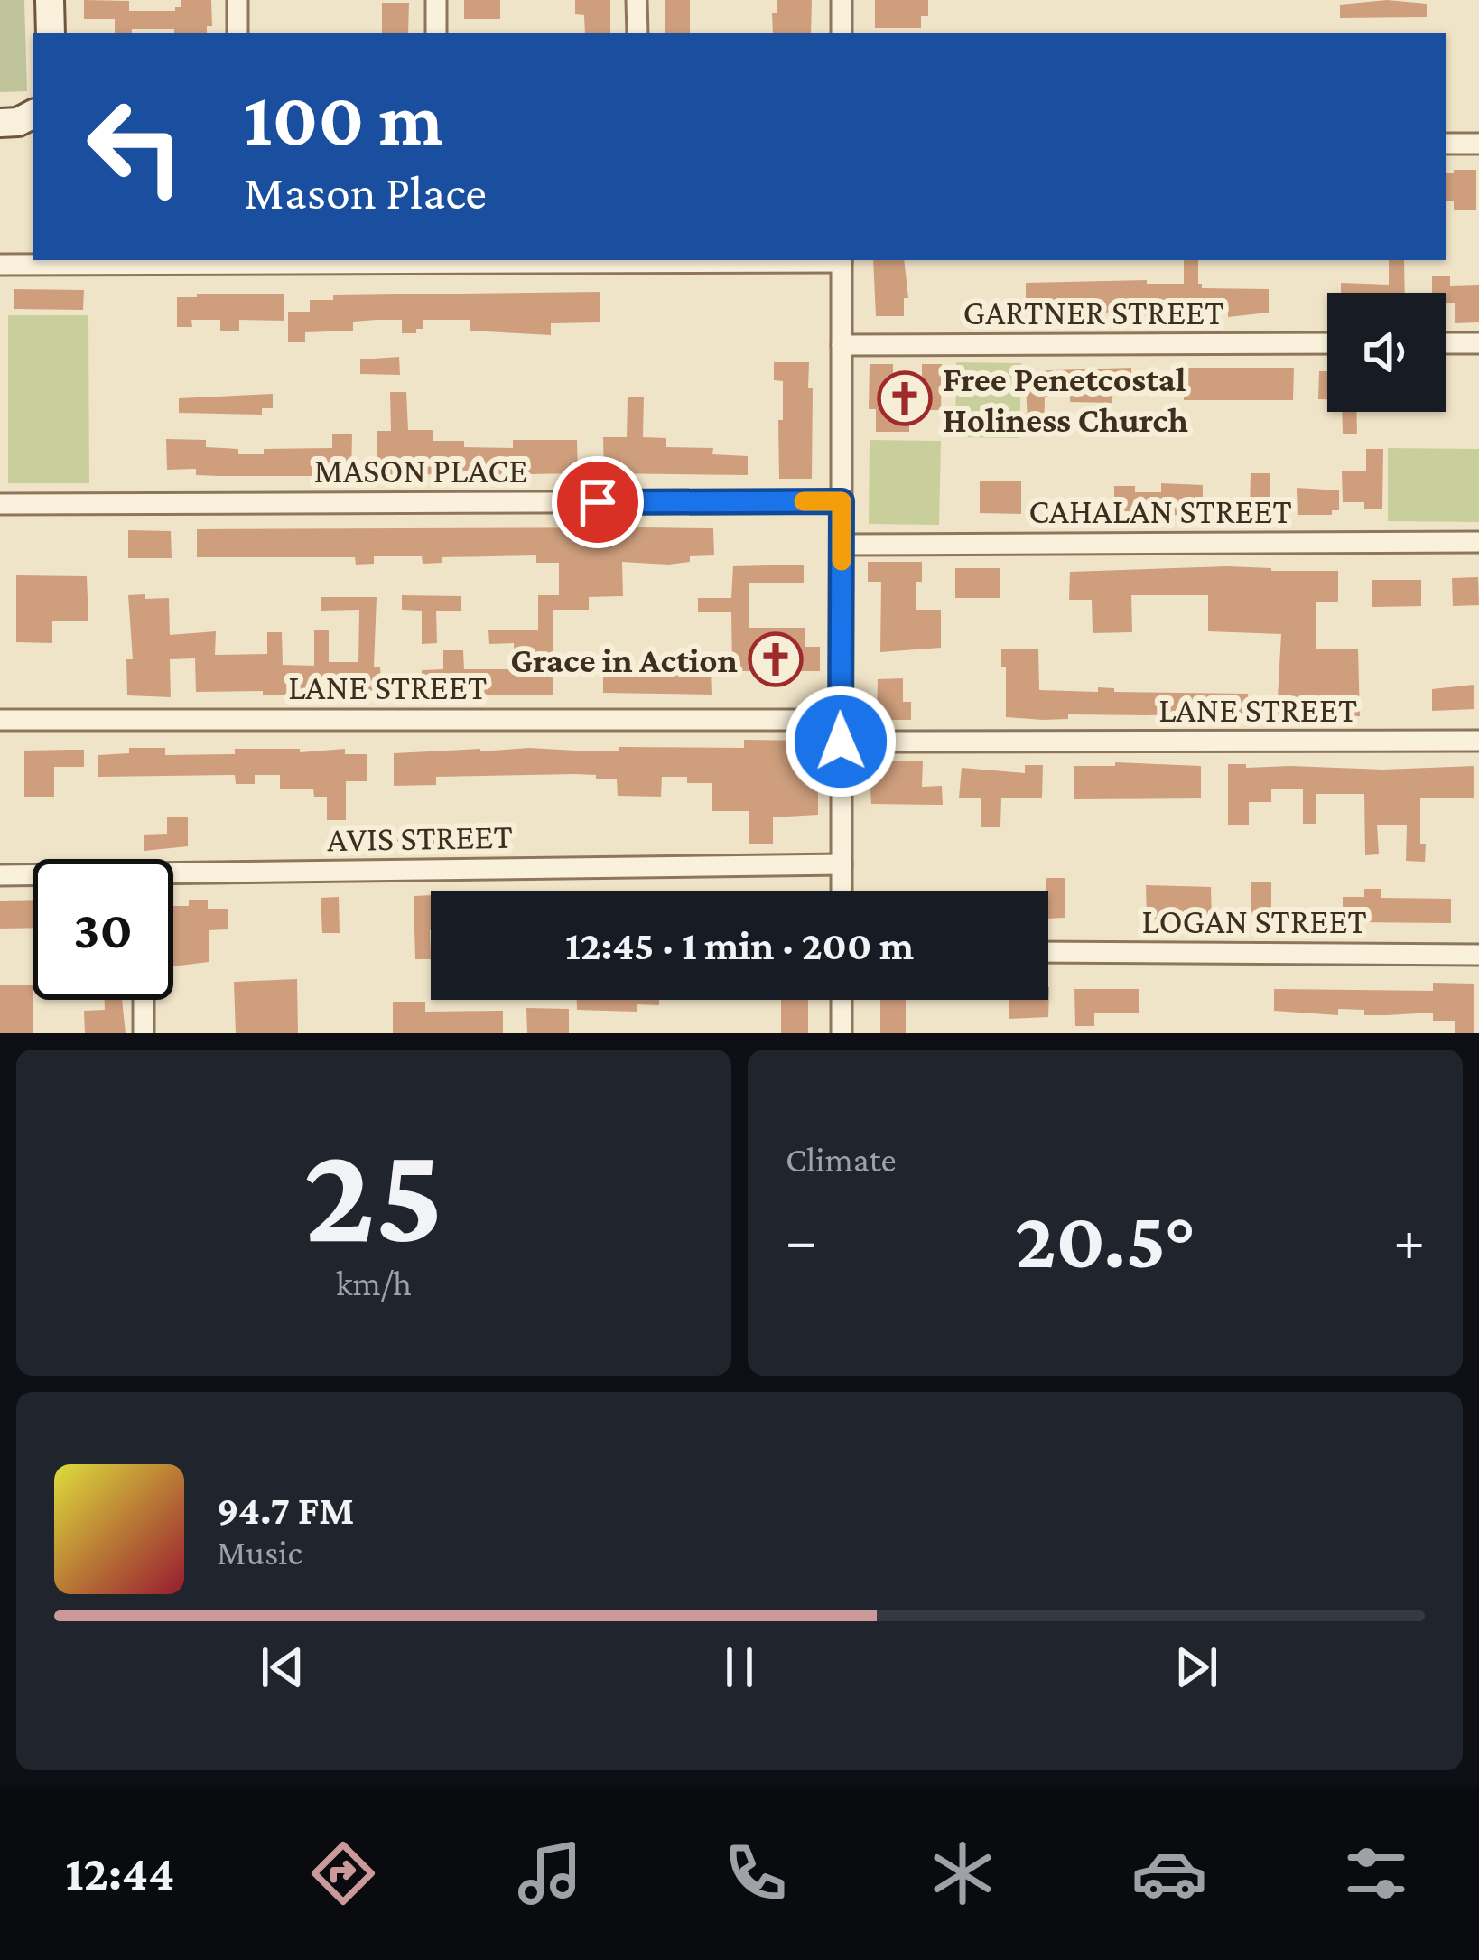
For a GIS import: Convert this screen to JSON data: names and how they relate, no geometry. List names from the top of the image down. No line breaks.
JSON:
{"streets":{"street":["GARTNER STREET","MASON PLACE","CAHALAN STREET","LANE STREET","AVIS STREET","LOGAN STREET"]},"places":{"church":["Free Penetcostal Holiness Church","Grace in Action"]},"page":{"turn":["100 m","Mason Place"],"limit":"30","trip":"12:45 · 1 min · 200 m","tile":[["25","km/h"],"Climate"],"heat":["−","20.5°","+"],"song":["94.7 FM","Music"],"tabs":"12:44"}}
